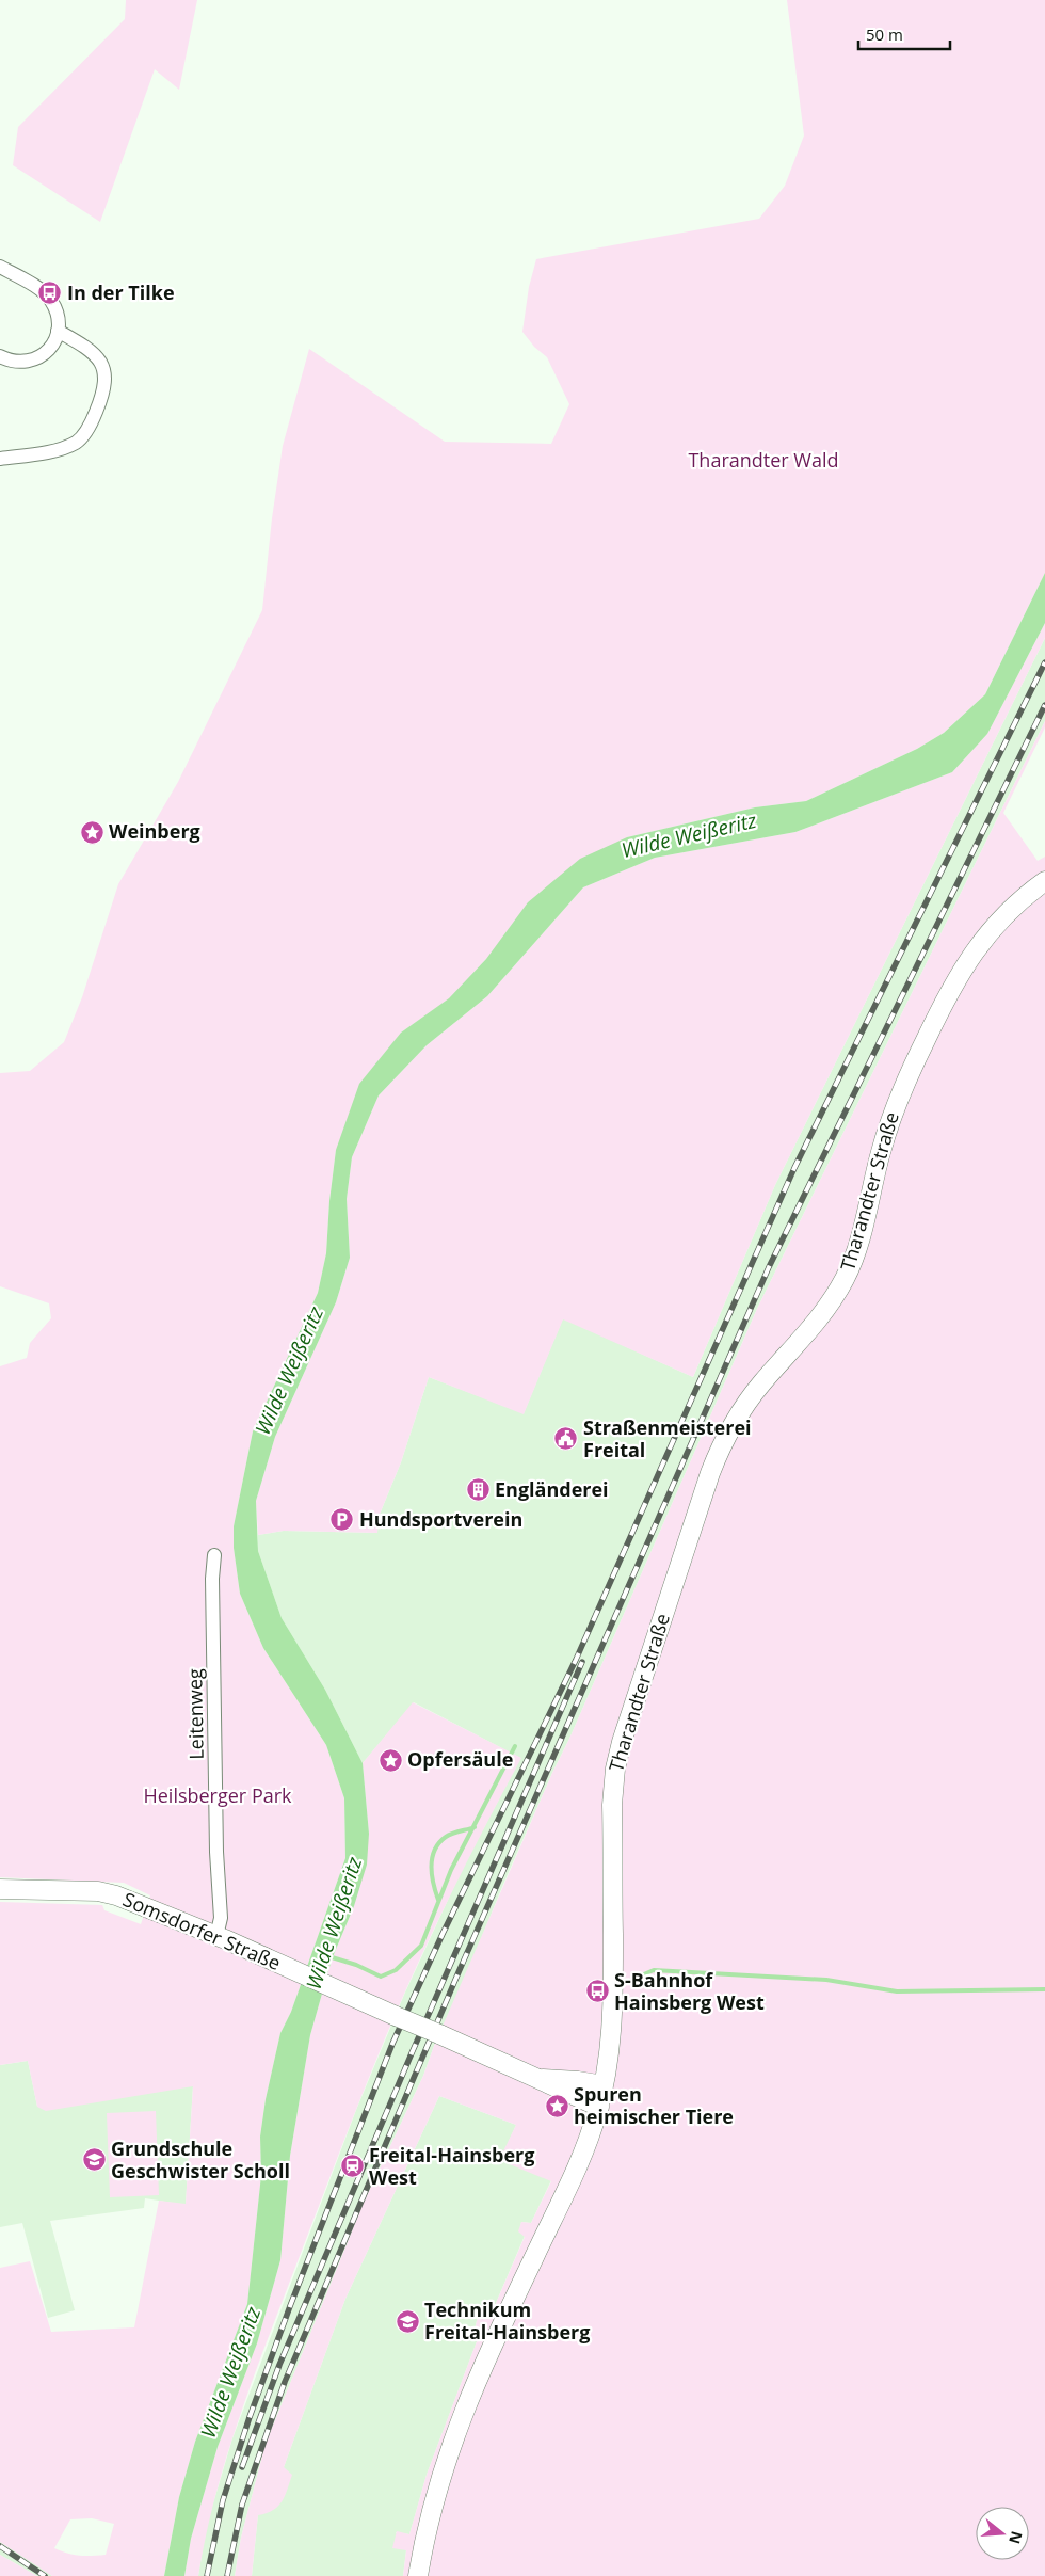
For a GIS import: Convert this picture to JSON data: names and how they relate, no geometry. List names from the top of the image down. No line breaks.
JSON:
{"streets":{"main road":["Tharandter Straße","Somsdorfer Straße"],"street":["Leitenweg"]},"crossings":[["Tharandter Straße","Somsdorfer Straße"],["Leitenweg","Somsdorfer Straße"]],"water":["Wilde Weißeritz"],"parks":["Tharandter Wald","Heilsberger Park"],"places":{"bus stop":["In der Tilke","S-Bahnhof Hainsberg West"],"place":["Weinberg","Opfersäule","Spuren heimischer Tiere"],"public building":["Straßenmeisterei Freital"],"building":["Engländerei"],"parking":["Hundsportverein"],"school or university":["Grundschule Geschwister Scholl","Technikum Freital-Hainsberg"],"station":["Freital-Hainsberg West"]},"scale_bar":"50 m","north":"right"}
